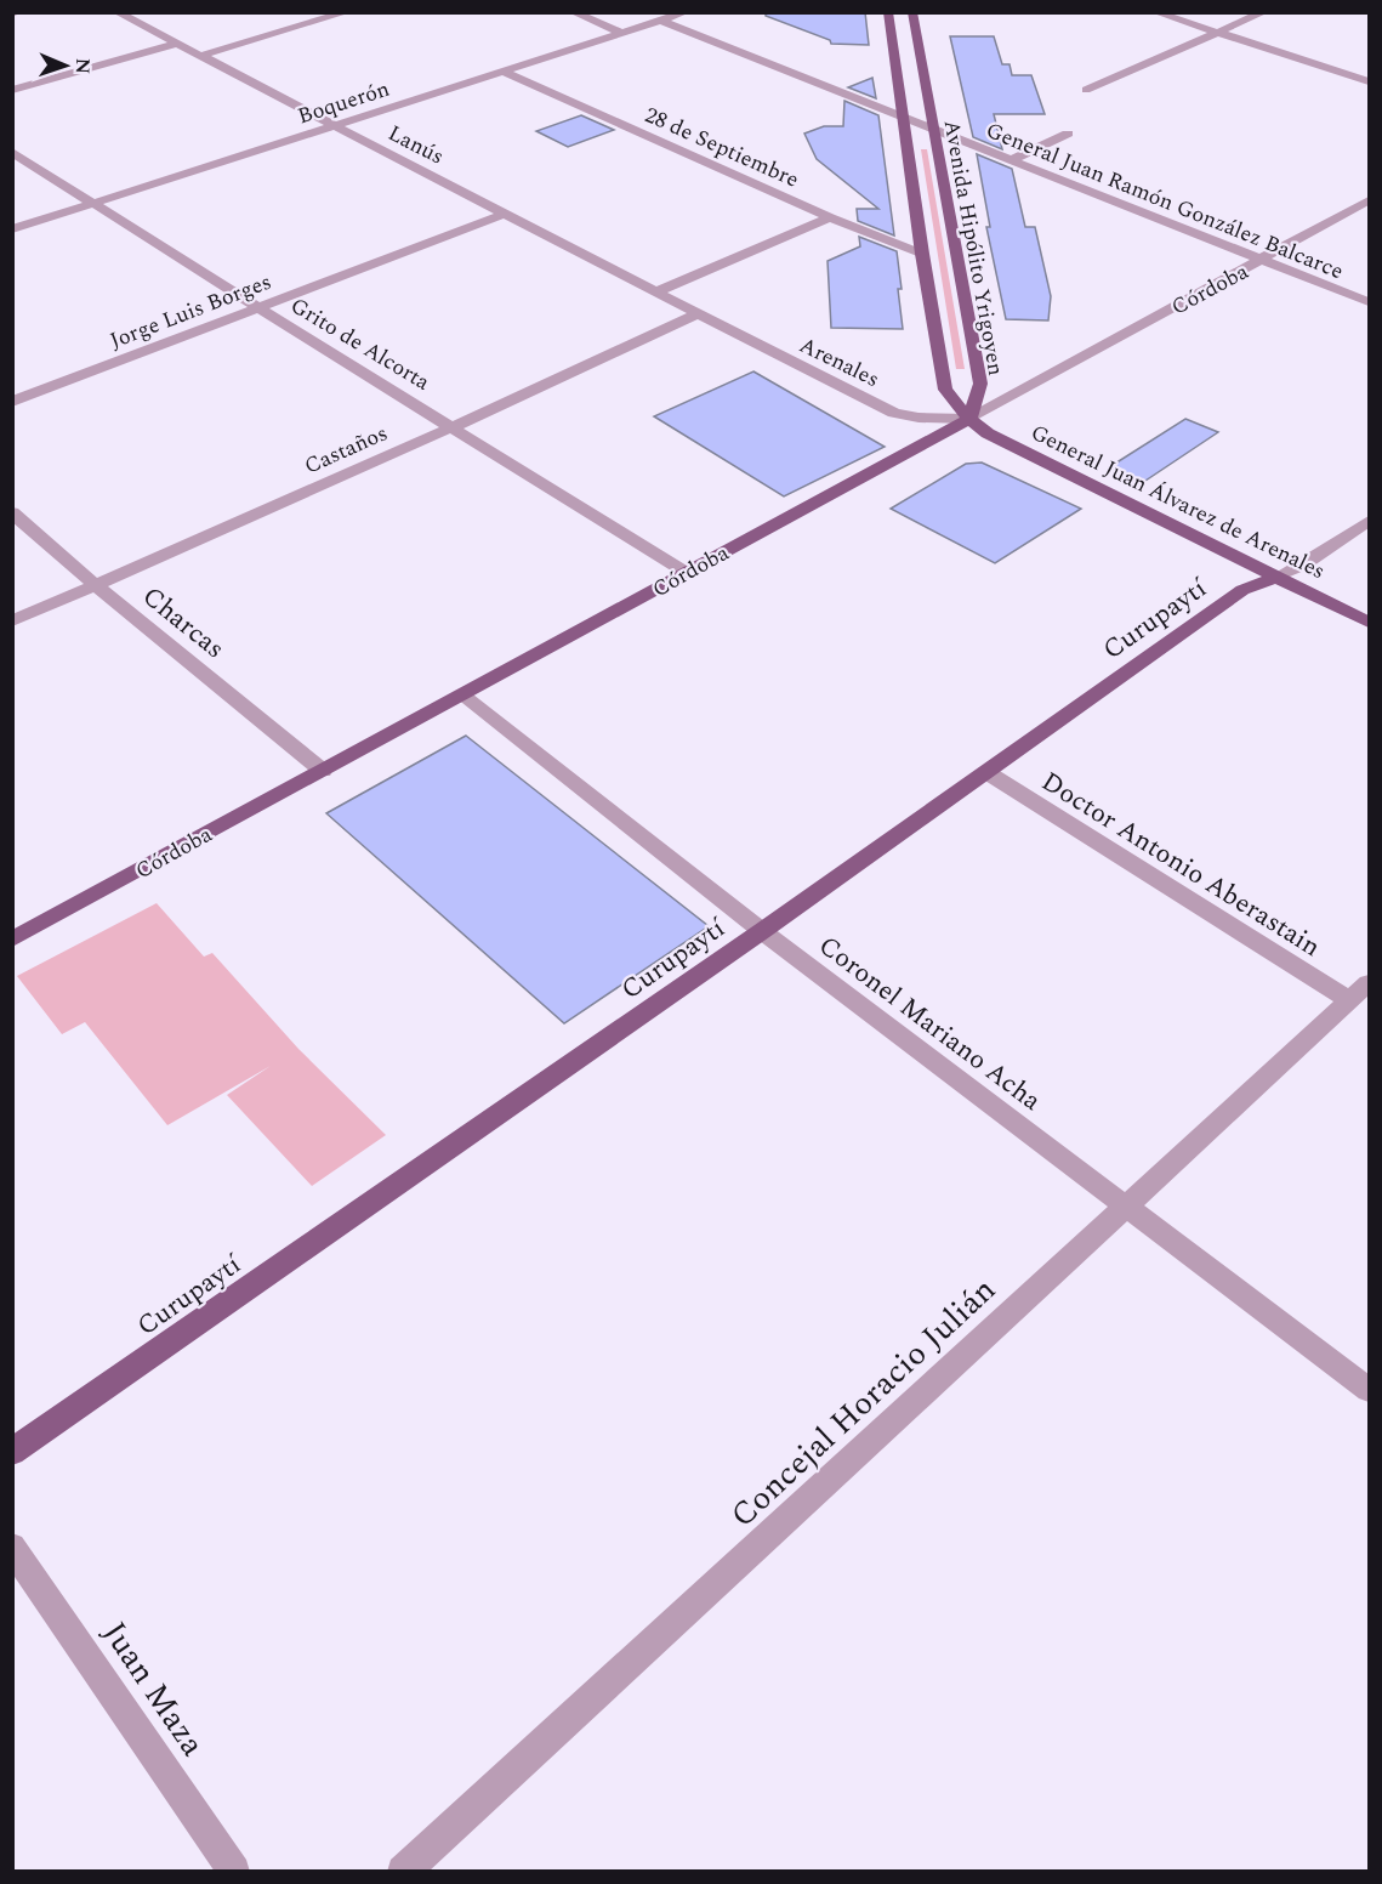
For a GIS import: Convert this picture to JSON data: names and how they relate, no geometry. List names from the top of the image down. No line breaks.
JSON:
{"streets":{"main road":["Avenida Hipólito Yrigoyen","Córdoba","General Juan Álvarez de Arenales","Curupaytí"],"street":["Boquerón","Lanús","28 de Septiembre","General Juan Ramón González Balcarce","Jorge Luis Borges","Grito de Alcorta","Arenales","Castaños","Charcas","Doctor Antonio Aberastain","Coronel Mariano Acha","Concejal Horacio Julián","Juan Maza"]},"crossings":[["Boquerón","Lanús"],["Boquerón","28 de Septiembre"],["Boquerón","General Juan Ramón González Balcarce"],["Boquerón","Grito de Alcorta"],["Lanús","Jorge Luis Borges"],["Lanús","Arenales"],["Lanús","Castaños"],["28 de Septiembre","Avenida Hipólito Yrigoyen"],["General Juan Ramón González Balcarce","Avenida Hipólito Yrigoyen"],["General Juan Ramón González Balcarce","Córdoba"],["Avenida Hipólito Yrigoyen","Córdoba"],["Avenida Hipólito Yrigoyen","Arenales"],["Avenida Hipólito Yrigoyen","General Juan Álvarez de Arenales"],["Córdoba","Grito de Alcorta"],["Córdoba","Arenales"],["Córdoba","General Juan Álvarez de Arenales"],["Córdoba","Charcas"],["Córdoba","Coronel Mariano Acha"],["Jorge Luis Borges","Grito de Alcorta"],["Grito de Alcorta","Castaños"],["Arenales","Castaños"],["Arenales","General Juan Álvarez de Arenales"],["Castaños","Charcas"],["General Juan Álvarez de Arenales","Curupaytí"],["Curupaytí","Doctor Antonio Aberastain"],["Curupaytí","Coronel Mariano Acha"],["Doctor Antonio Aberastain","Concejal Horacio Julián"],["Coronel Mariano Acha","Concejal Horacio Julián"]],"north":"right"}
